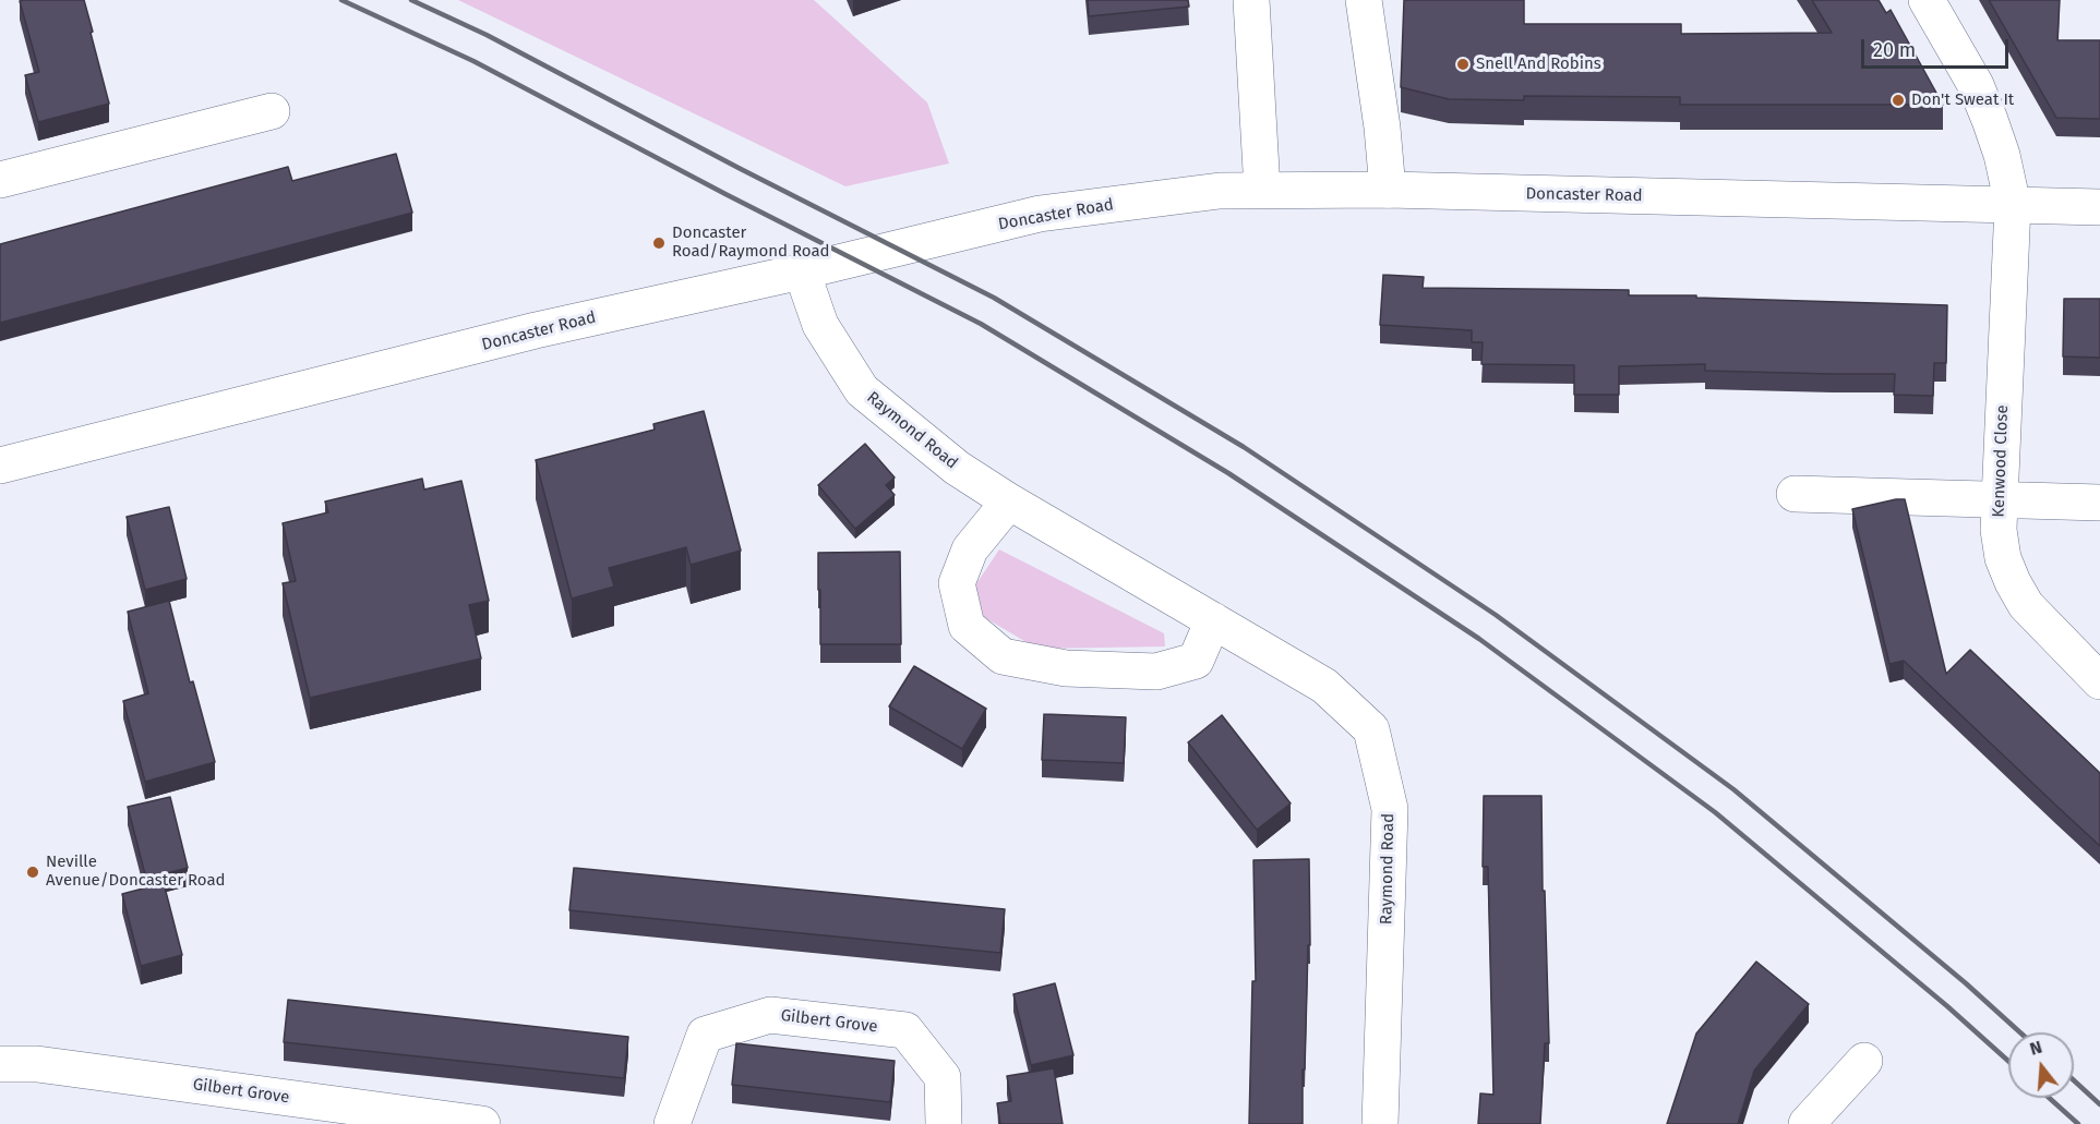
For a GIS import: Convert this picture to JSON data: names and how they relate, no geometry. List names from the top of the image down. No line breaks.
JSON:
{"streets":{"main road":["Doncaster Road","Raymond Road","Kenwood Close","Gilbert Grove"]},"crossings":[["Doncaster Road","Raymond Road"],["Doncaster Road","Kenwood Close"]],"places":["Snell And Robins","Don't Sweat It","Doncaster Road/Raymond Road","Neville Avenue/Doncaster Road"],"scale_bar":"20 m","north":"top"}
